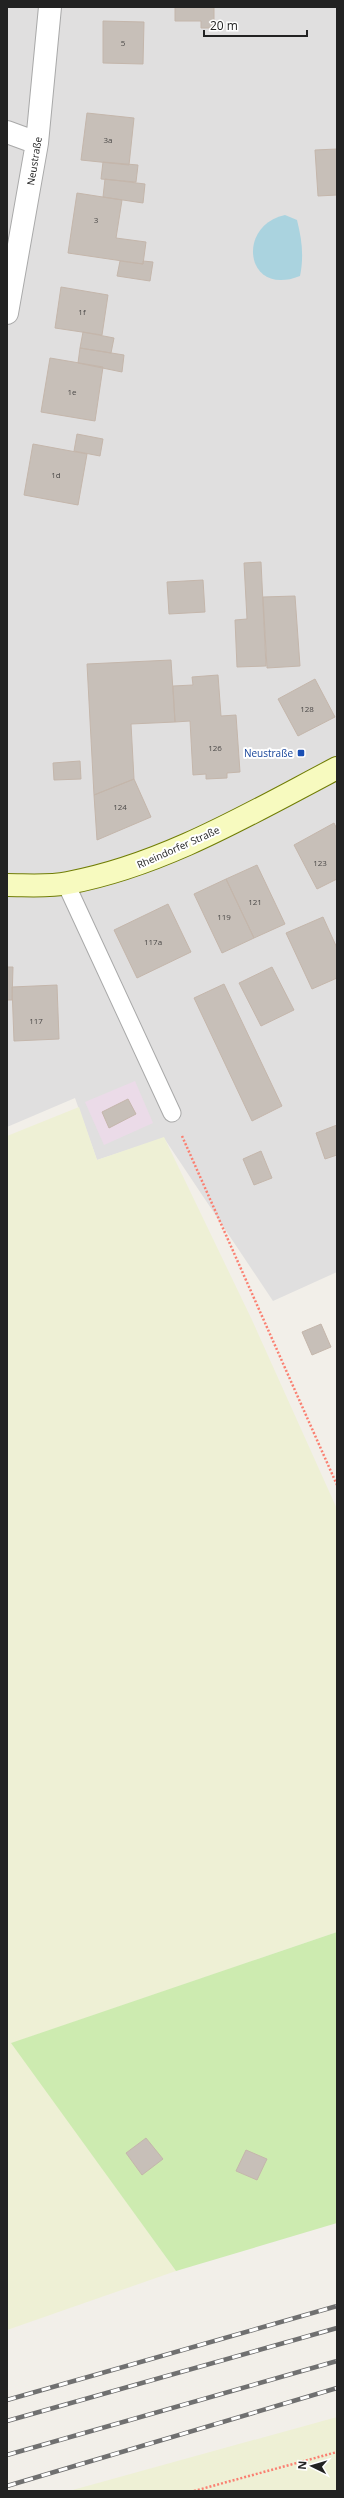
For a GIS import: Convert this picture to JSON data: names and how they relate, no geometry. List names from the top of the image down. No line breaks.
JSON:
{"streets":{"main road":["Rheindorfer Straße"],"street":["Neustraße"]},"places":{"transit":["Neustraße"]},"house_numbers":["5","3a","3","1f","1e","1d","128","126","124","123","121","119","117a","117"],"scale_bar":"20 m","north":"left"}
